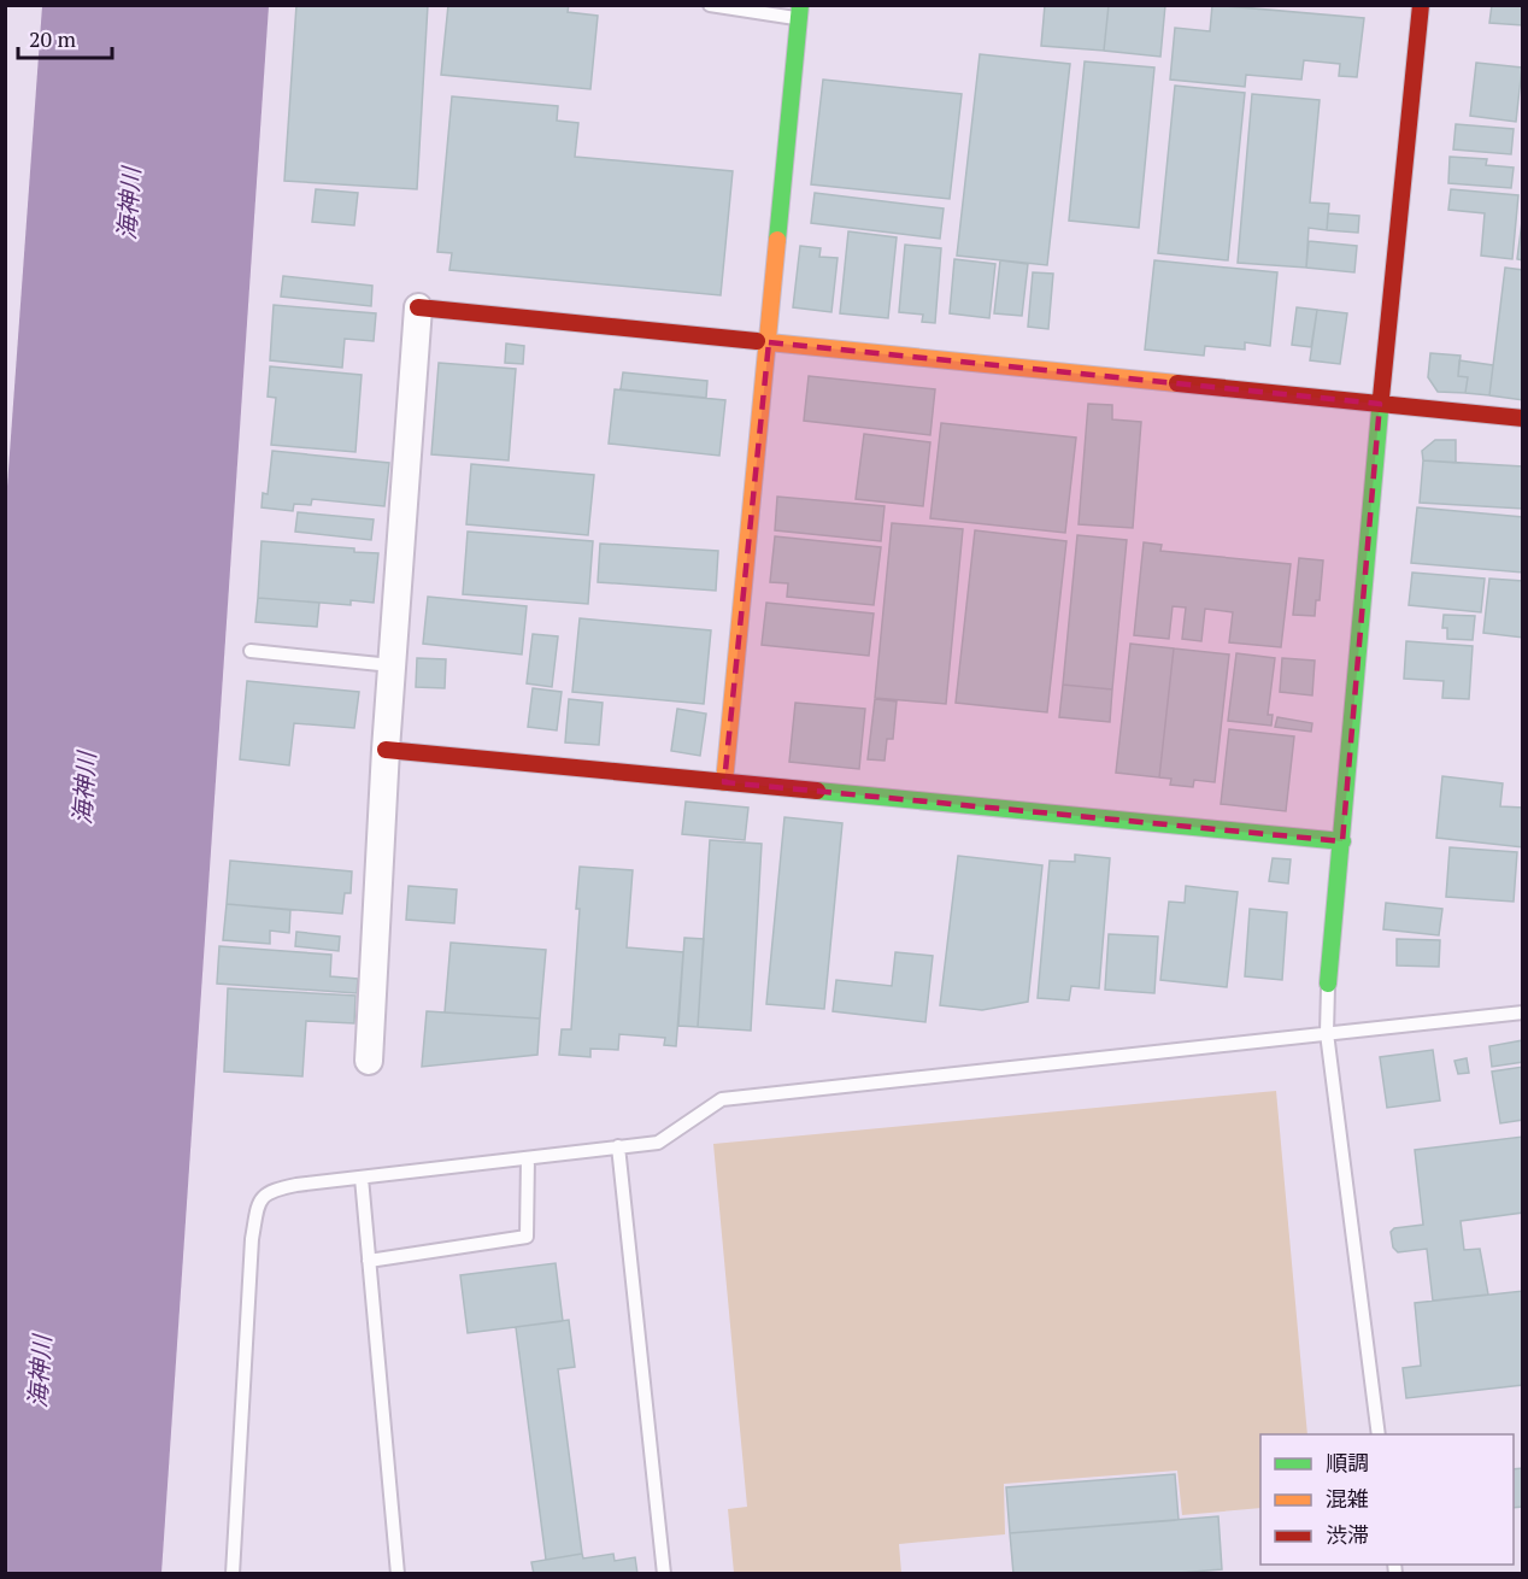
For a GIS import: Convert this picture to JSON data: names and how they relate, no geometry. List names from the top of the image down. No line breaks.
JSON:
{"water":["海神川"],"legend":["順調","混雑","渋滞"],"scale_bar":"20 m"}
